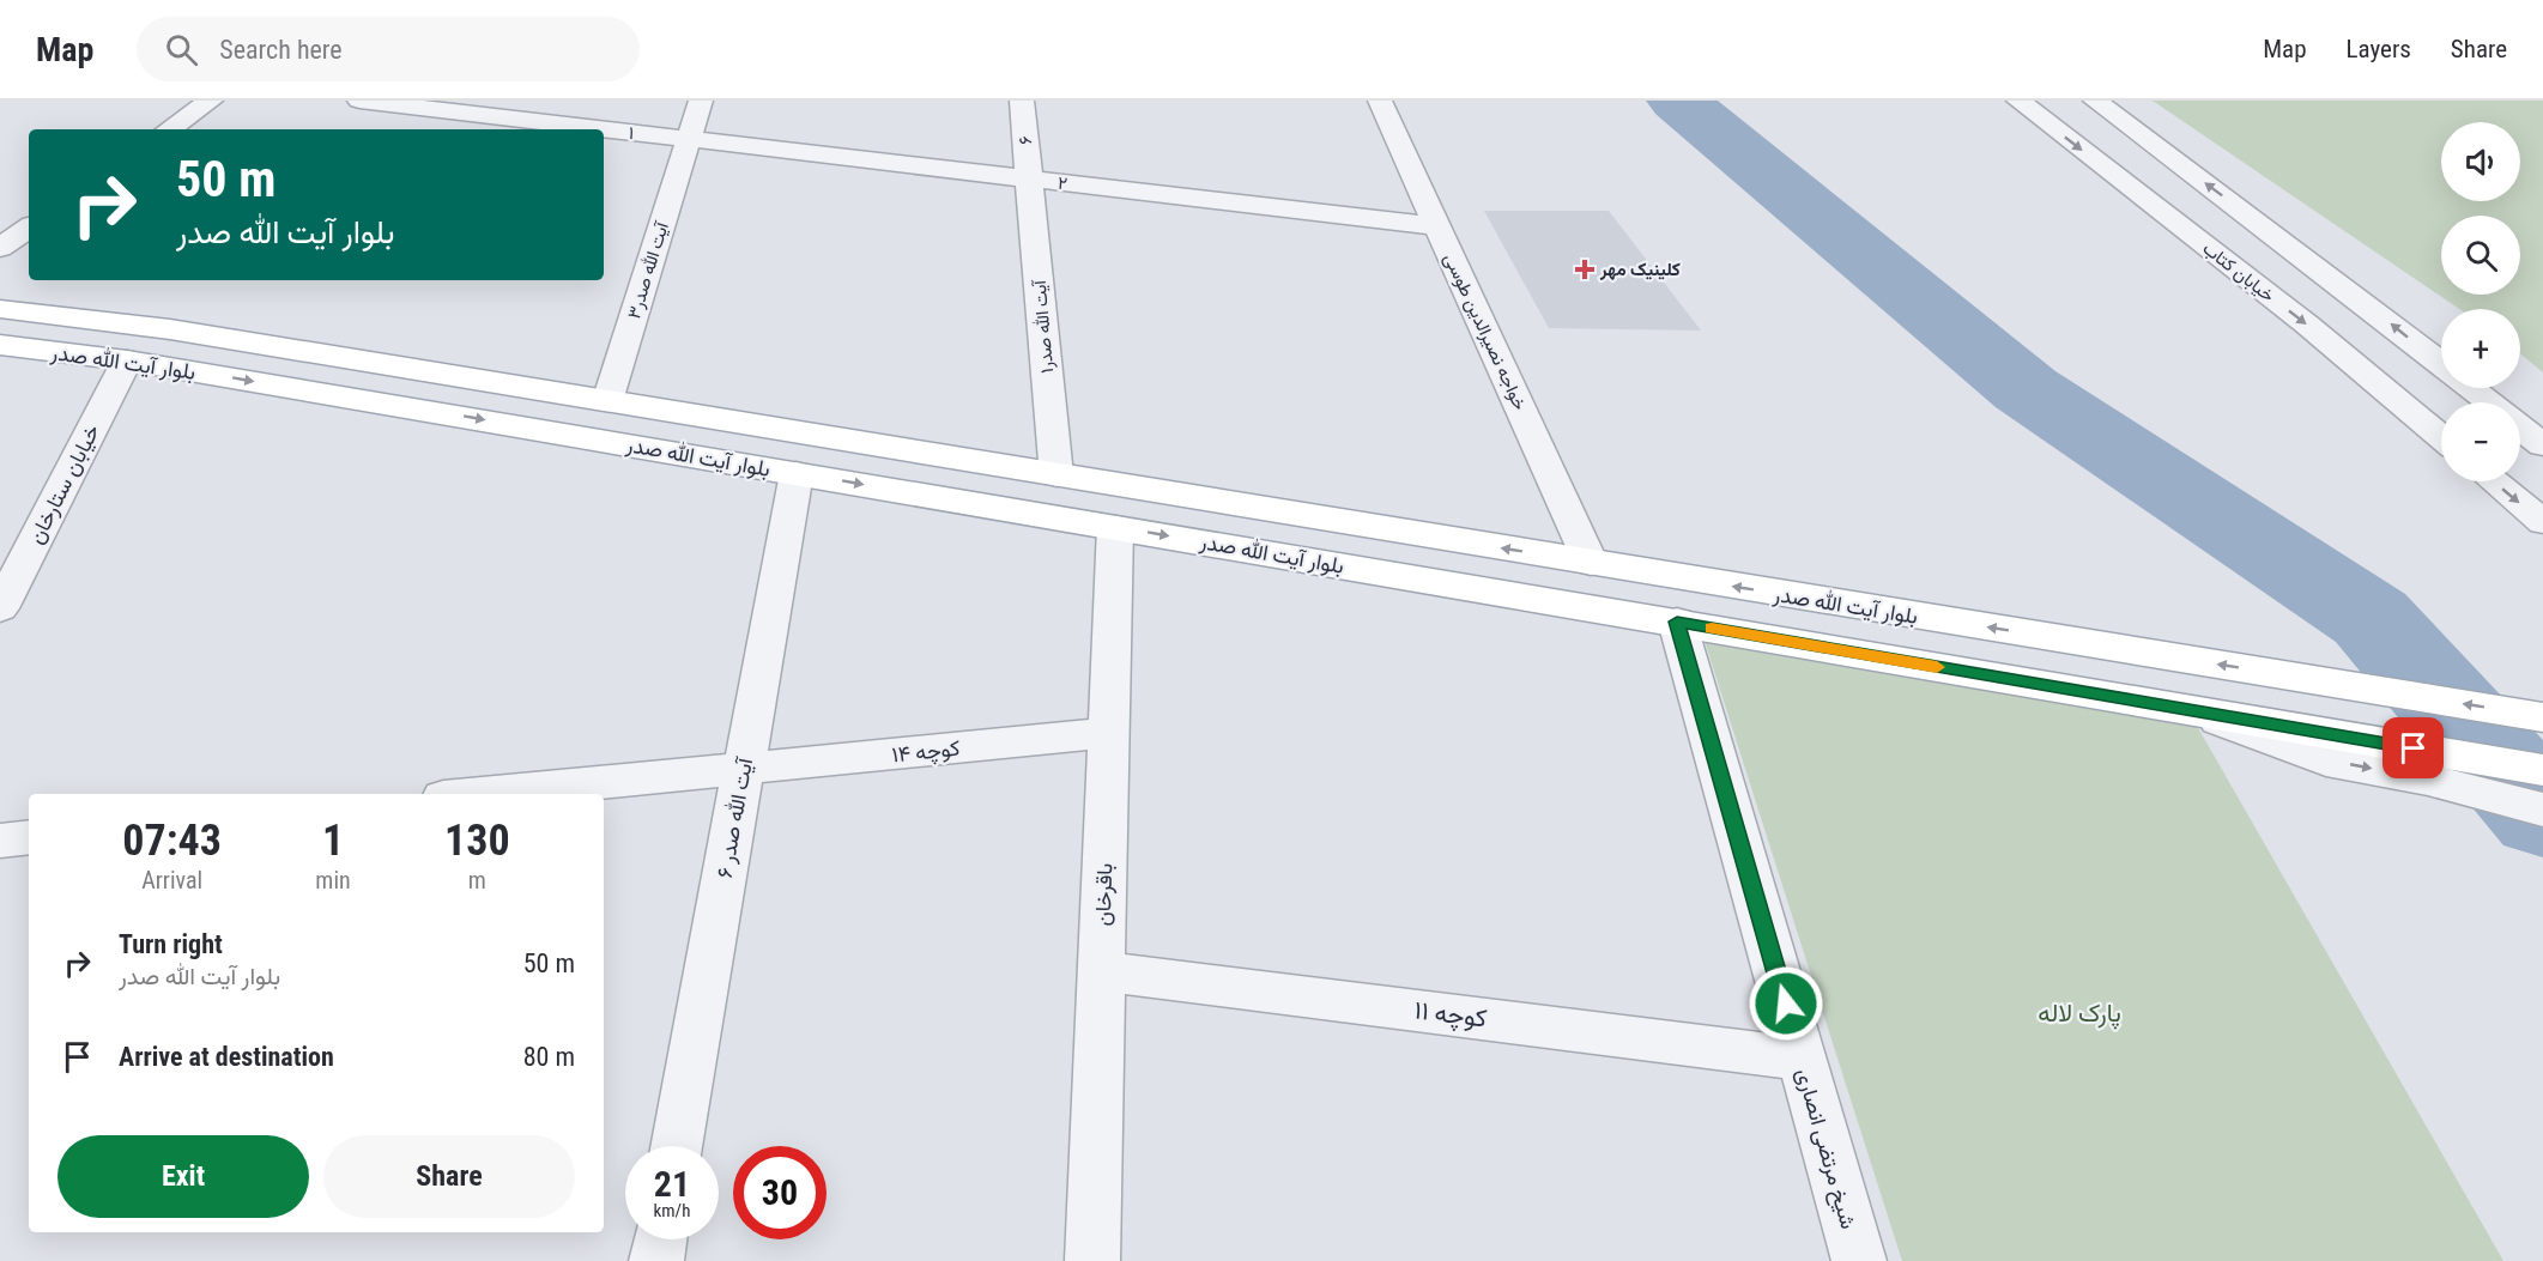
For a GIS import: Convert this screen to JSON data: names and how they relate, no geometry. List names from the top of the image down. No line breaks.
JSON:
{"streets":{"main road":["بلوار آیت الله صدر"],"street":["۱‍","۶","۲","۳آیت الله صدر","خیابان کتاب","۱آیت الله صدر","خواجه نصیرالدین طوسی","خیابان ستارخان","کوچه ۱۴","آیت الله صدر ۶","باقرخان","کوچه ۱۱","شیخ مرتضی انصاری"]},"crossings":[["۱‍","۲"],["۱‍","۳آیت الله صدر"],["۶","۲"],["۶","۱آیت الله صدر"],["۲","۳آیت الله صدر"],["۲","۱آیت الله صدر"],["۲","خواجه نصیرالدین طوسی"],["۳آیت الله صدر","بلوار آیت الله صدر"],["۱آیت الله صدر","بلوار آیت الله صدر"],["خواجه نصیرالدین طوسی","بلوار آیت الله صدر"],["بلوار آیت الله صدر","خیابان ستارخان"],["بلوار آیت الله صدر","آیت الله صدر ۶"],["بلوار آیت الله صدر","باقرخان"],["بلوار آیت الله صدر","شیخ مرتضی انصاری"],["کوچه ۱۴","آیت الله صدر ۶"],["کوچه ۱۴","باقرخان"],["باقرخان","کوچه ۱۱"],["کوچه ۱۱","شیخ مرتضی انصاری"]],"parks":["پارک لاله"],"places":{"health":["کلینیک مهر"]},"page":{"header":"Map","search":"Search here","nav":["Map","Layers","Share"],"map_buttons":["+","−"],"turn":["50 m","بلوار آیت الله صدر"],"eta":["07:43","Arrival","1","min","130","m"],"list":[{"name":"Turn right","note":"بلوار آیت الله صدر","value":"50 m"},{"name":"Arrive at destination","value":"80 m"}],"buttons":["Exit","Share"],"speed":"21 km/h","limit":"30"}}
